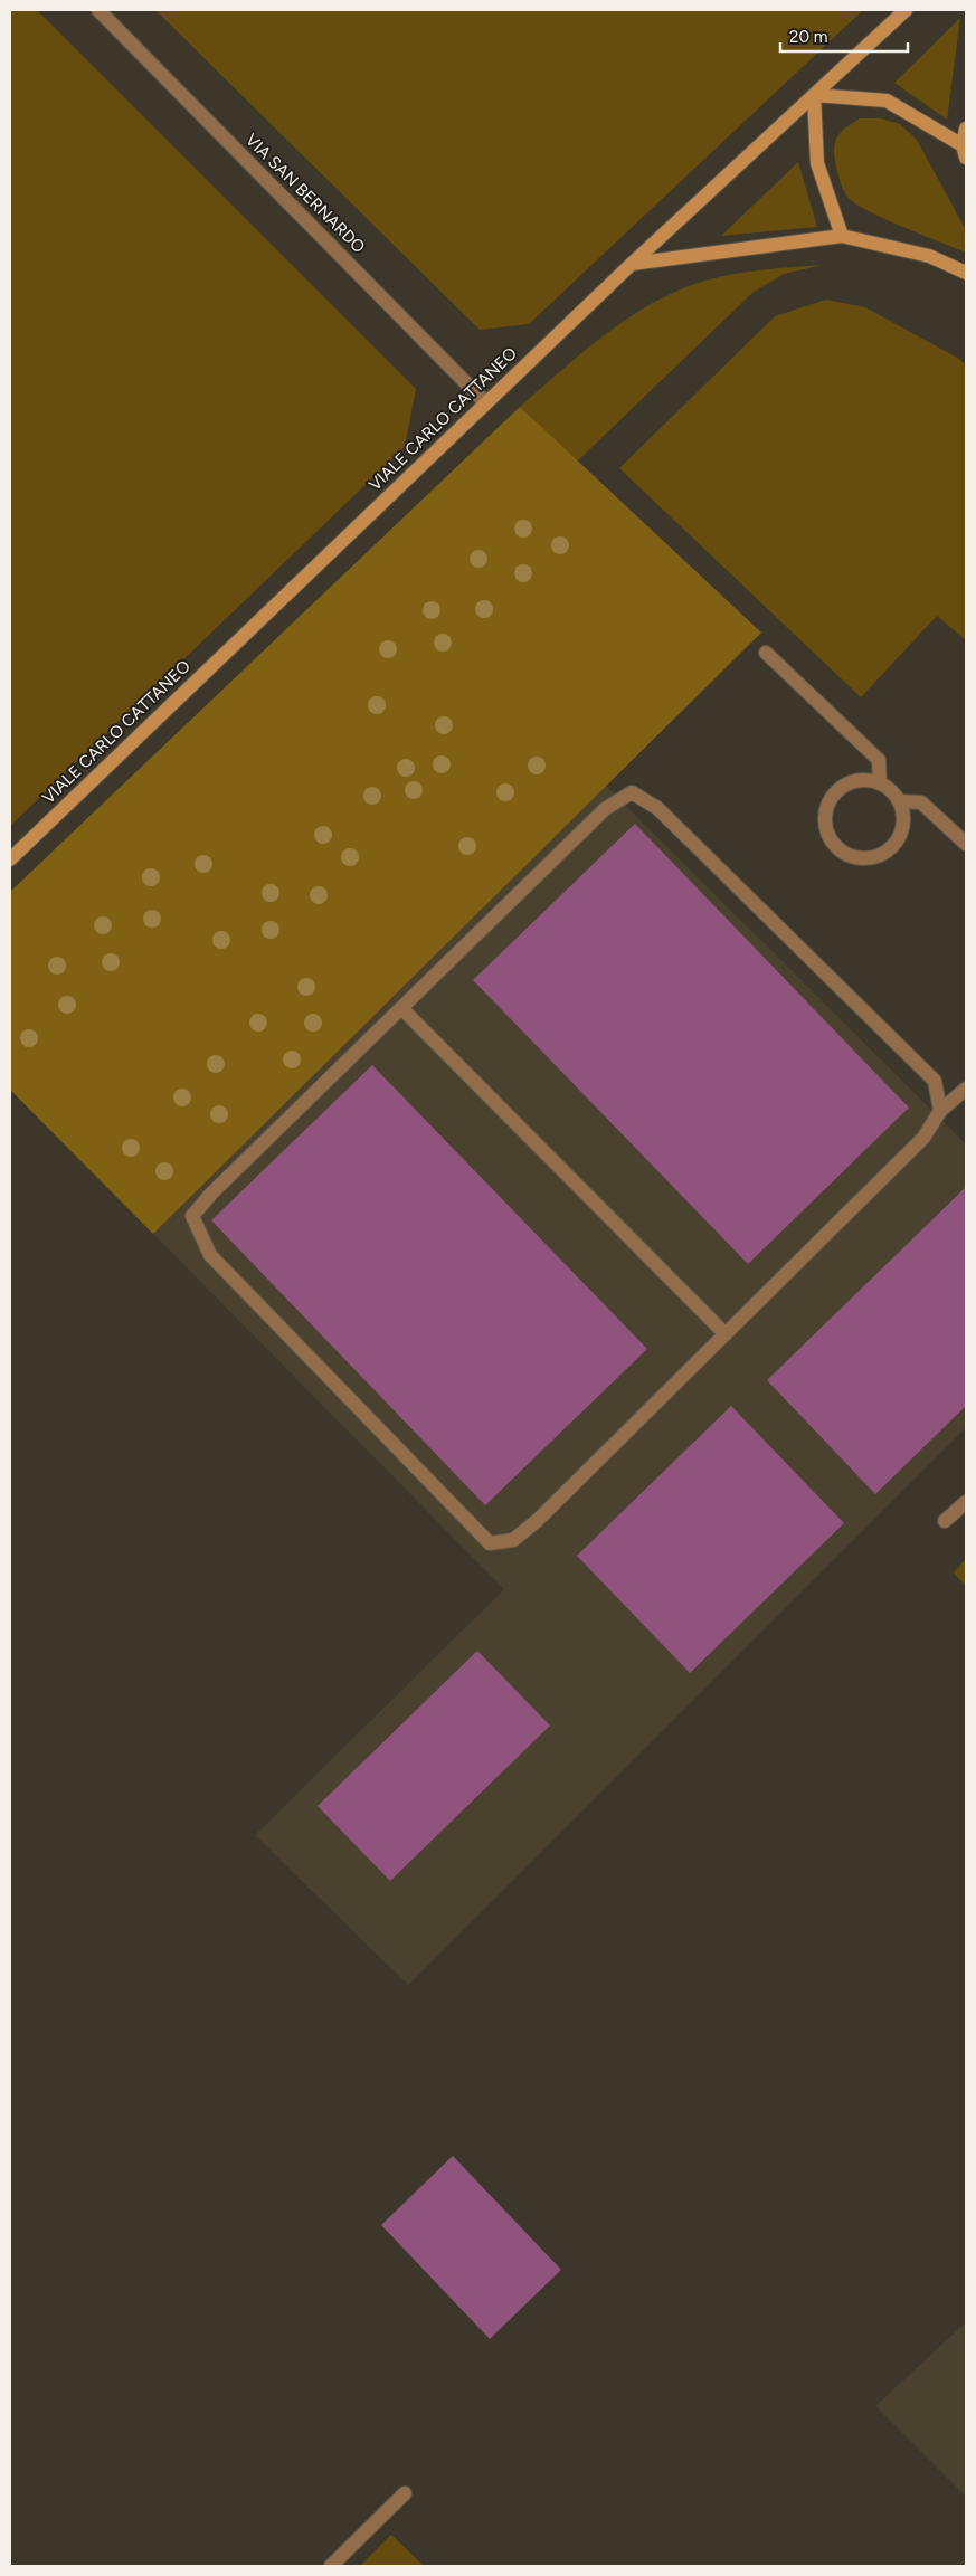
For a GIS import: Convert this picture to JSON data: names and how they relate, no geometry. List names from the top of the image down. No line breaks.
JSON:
{"streets":{"street":["VIA SAN BERNARDO","VIALE CARLO CATTANEO"]},"crossings":[["VIA SAN BERNARDO","VIALE CARLO CATTANEO"]],"scale_bar":"20 m"}
